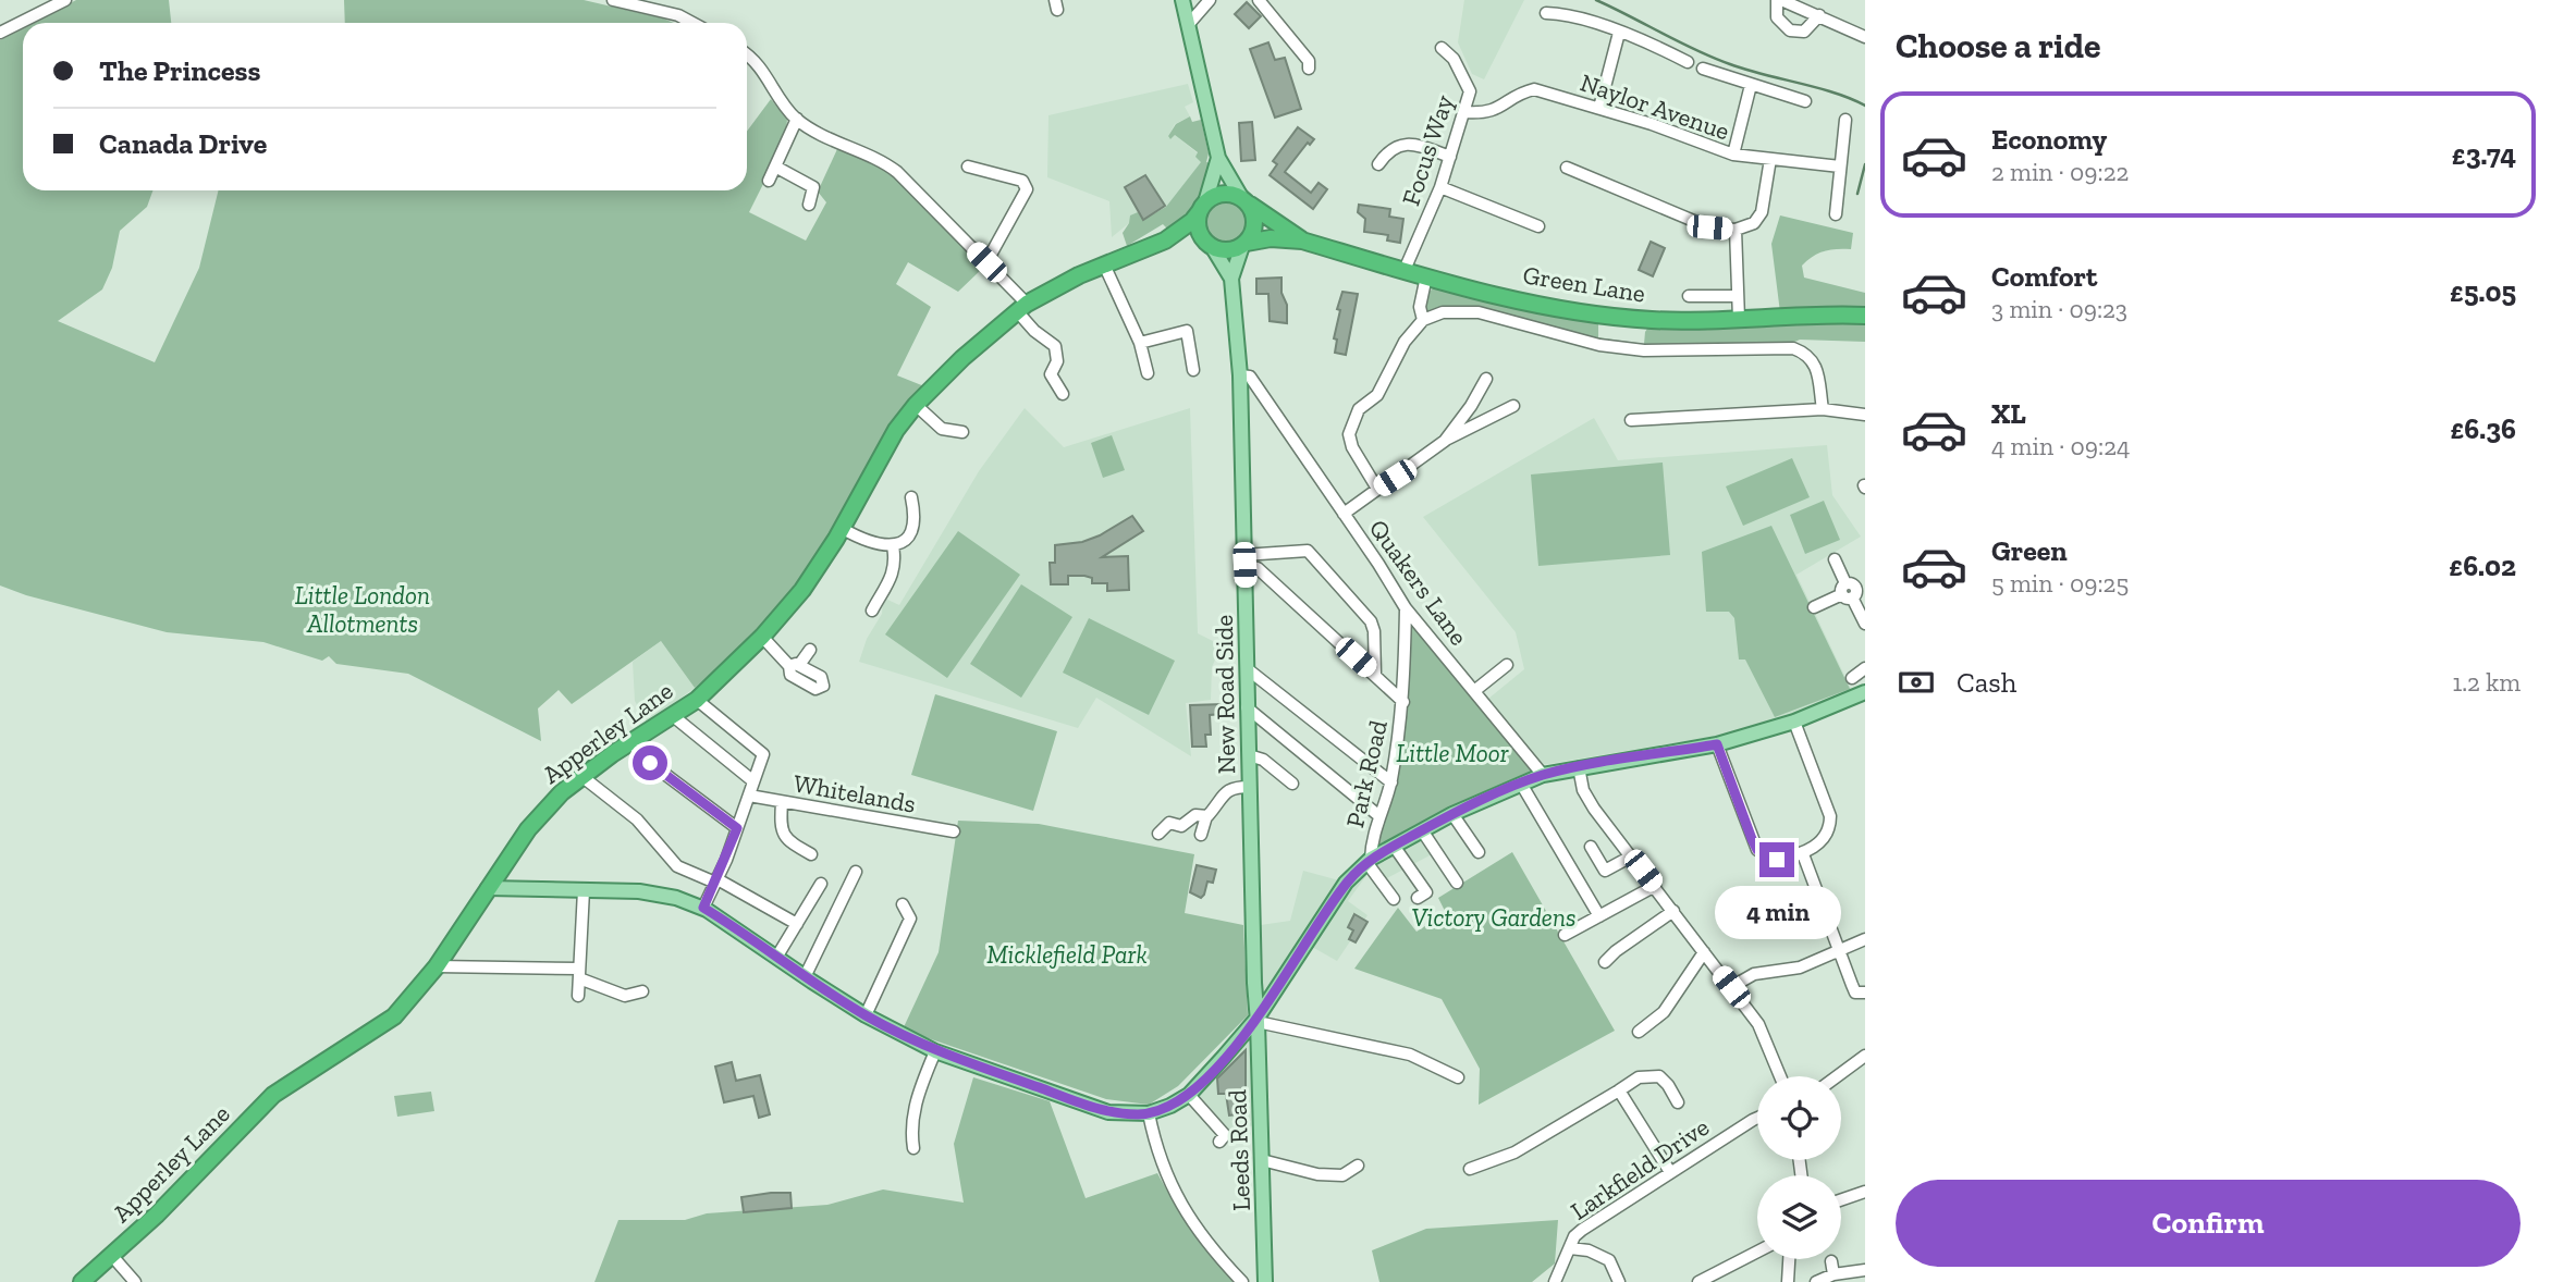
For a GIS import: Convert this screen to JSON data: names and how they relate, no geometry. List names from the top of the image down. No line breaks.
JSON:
{"streets":{"highway":["Green Lane","Apperley Lane"],"main road":["New Road Side","Leeds Road"],"street":["Naylor Avenue","Focus Way","Quakers Lane","Park Road","Whitelands","Larkfield Drive"]},"crossings":[["Naylor Avenue","Focus Way"],["Focus Way","Green Lane"],["Green Lane","New Road Side"],["Green Lane","Apperley Lane"],["Quakers Lane","New Road Side"],["Quakers Lane","Park Road"],["New Road Side","Apperley Lane"],["New Road Side","Leeds Road"]],"parks":["Little London Allotments","Little Moor","Victory Gardens","Micklefield Park"],"page":{"heading":"Choose a ride","banner":["The Princess","Canada Drive"],"list":[{"name":"Economy","note":"2 min · 09:22","value":"£3.74"},{"name":"Comfort","note":"3 min · 09:23","value":"£5.05"},{"name":"XL","note":"4 min · 09:24","value":"£6.36"},{"name":"Green","note":"5 min · 09:25","value":"£6.02"}],"pay":["Cash","1.2 km"],"bubble":"4 min","buttons":"Confirm"}}
